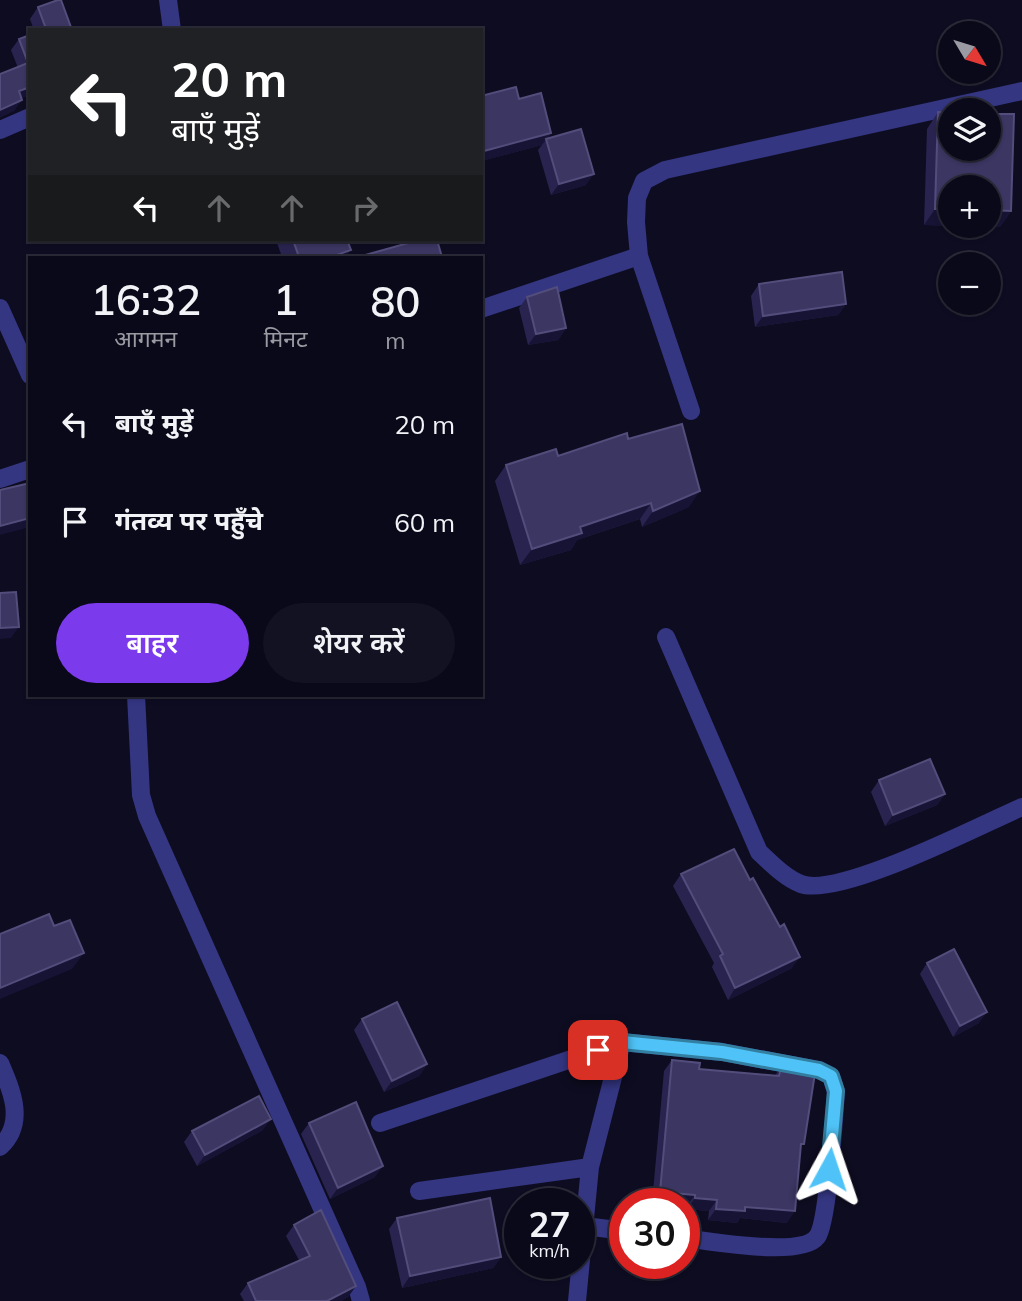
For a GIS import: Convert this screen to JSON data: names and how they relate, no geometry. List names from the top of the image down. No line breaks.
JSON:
{"north":"bottom right","page":{"map_buttons":["+","−"],"turn":["20 m","बाएँ मुड़ें"],"eta":["16:32","आगमन","1","मिनट","80","m"],"list":[{"name":"बाएँ मुड़ें","value":"20 m"},{"name":"गंतव्य पर पहुँचे","value":"60 m"}],"buttons":["बाहर","शेयर करें"],"speed":"27 km/h","limit":"30"}}
